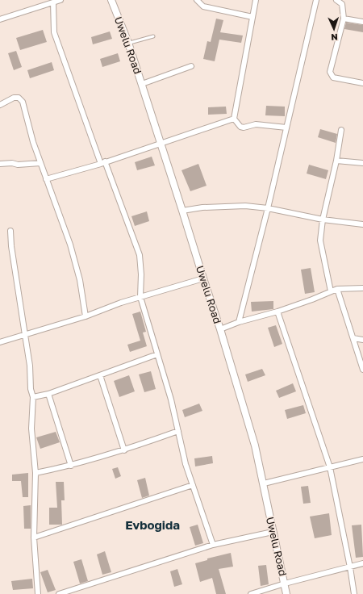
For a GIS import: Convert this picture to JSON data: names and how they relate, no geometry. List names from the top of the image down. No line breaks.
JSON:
{"streets":{"street":["Uwelu Road"]},"districts":["Evbogida"],"north":"bottom"}
